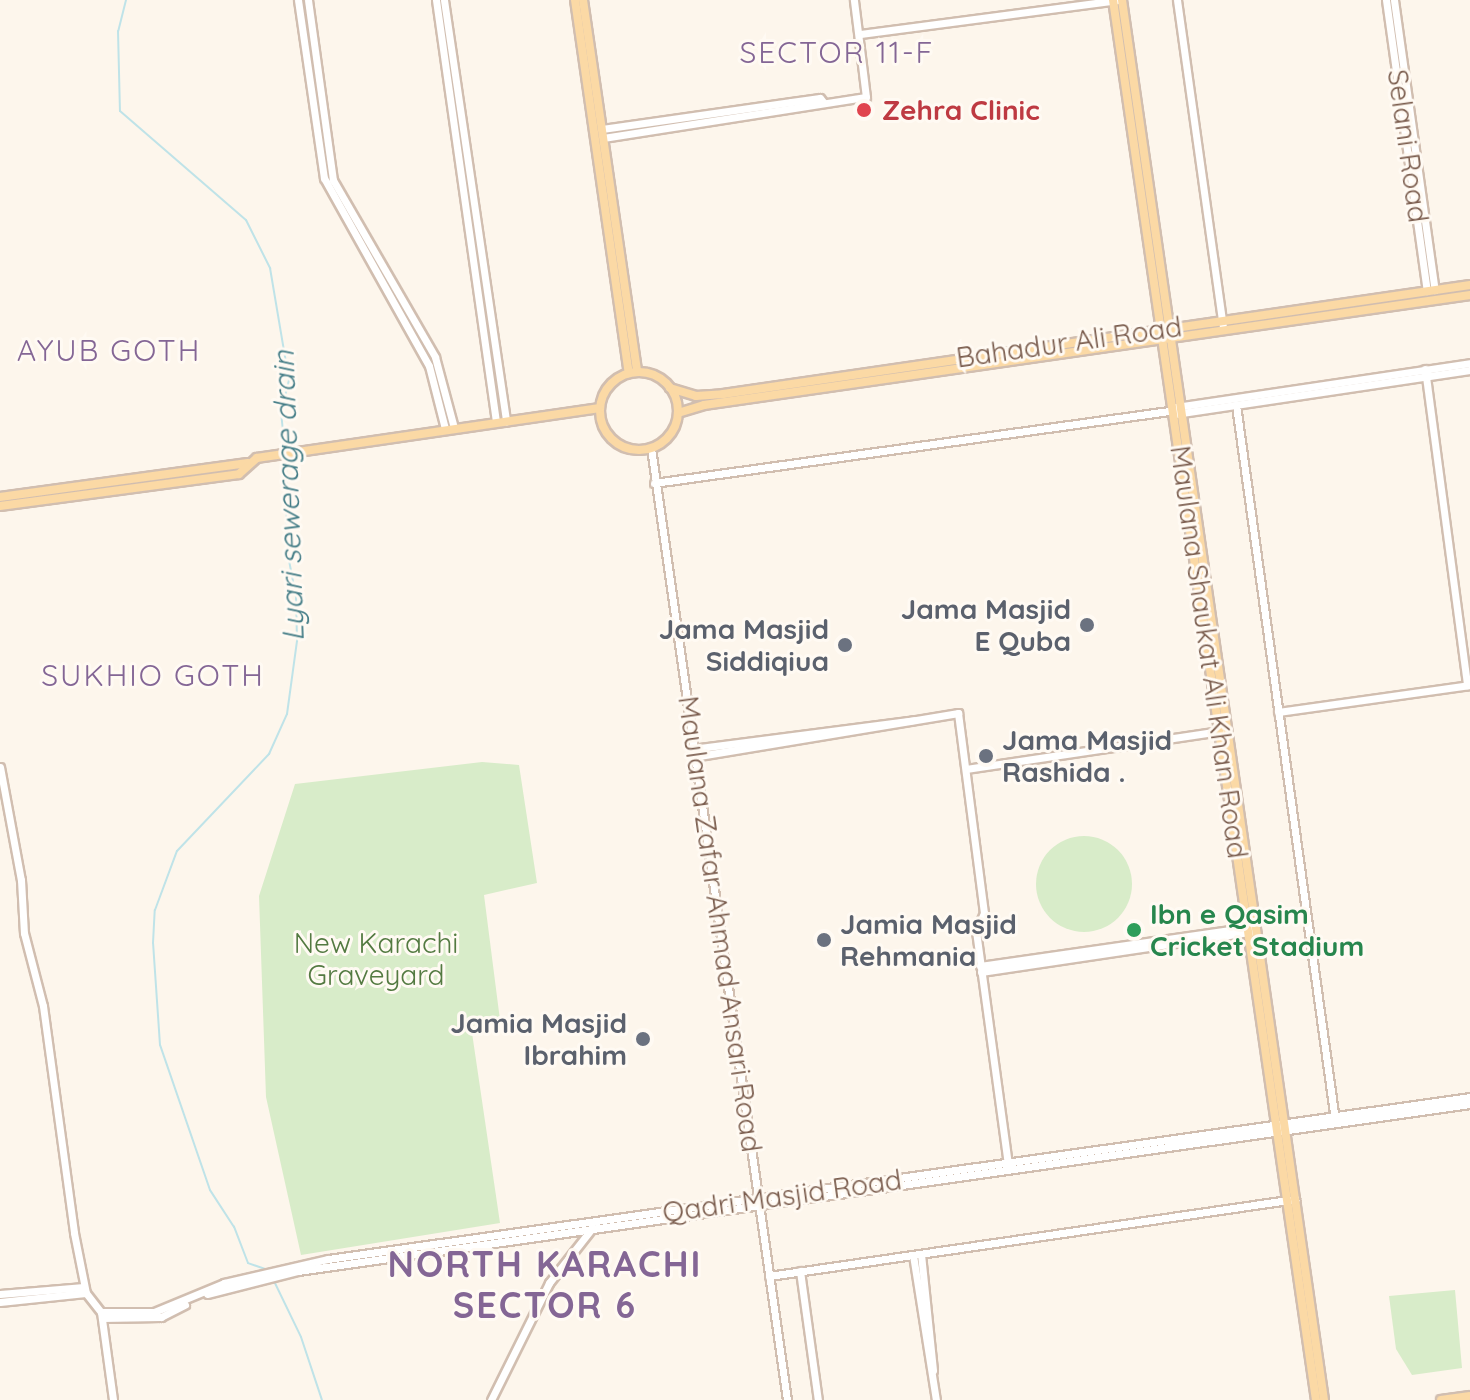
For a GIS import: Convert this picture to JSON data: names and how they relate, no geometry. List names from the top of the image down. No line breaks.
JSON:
{"streets":{"main road":["Bahadur Ali Road","Maulana Shaukat Ali Khan Road"],"street":["Selani Road","Maulana Zafar Ahmad Ansari Road","Qadri Masjid Road"]},"crossings":[["Selani Road","Bahadur Ali Road"],["Bahadur Ali Road","Maulana Shaukat Ali Khan Road"],["Bahadur Ali Road","Maulana Zafar Ahmad Ansari Road"],["Maulana Shaukat Ali Khan Road","Qadri Masjid Road"],["Maulana Zafar Ahmad Ansari Road","Qadri Masjid Road"]],"districts":["SECTOR 11-F","AYUB GOTH","SUKHIO GOTH","NORTH KARACHI SECTOR 6"],"water":["Lyari sewerage drain"],"parks":["New Karachi Graveyard"],"places":["Zehra Clinic","Jama Masjid E Quba","Jama Masjid Siddiqiua","Jama Masjid Rashida .","Ibn e Qasim Cricket Stadium","Jamia Masjid Rehmania","Jamia Masjid Ibrahim"]}
